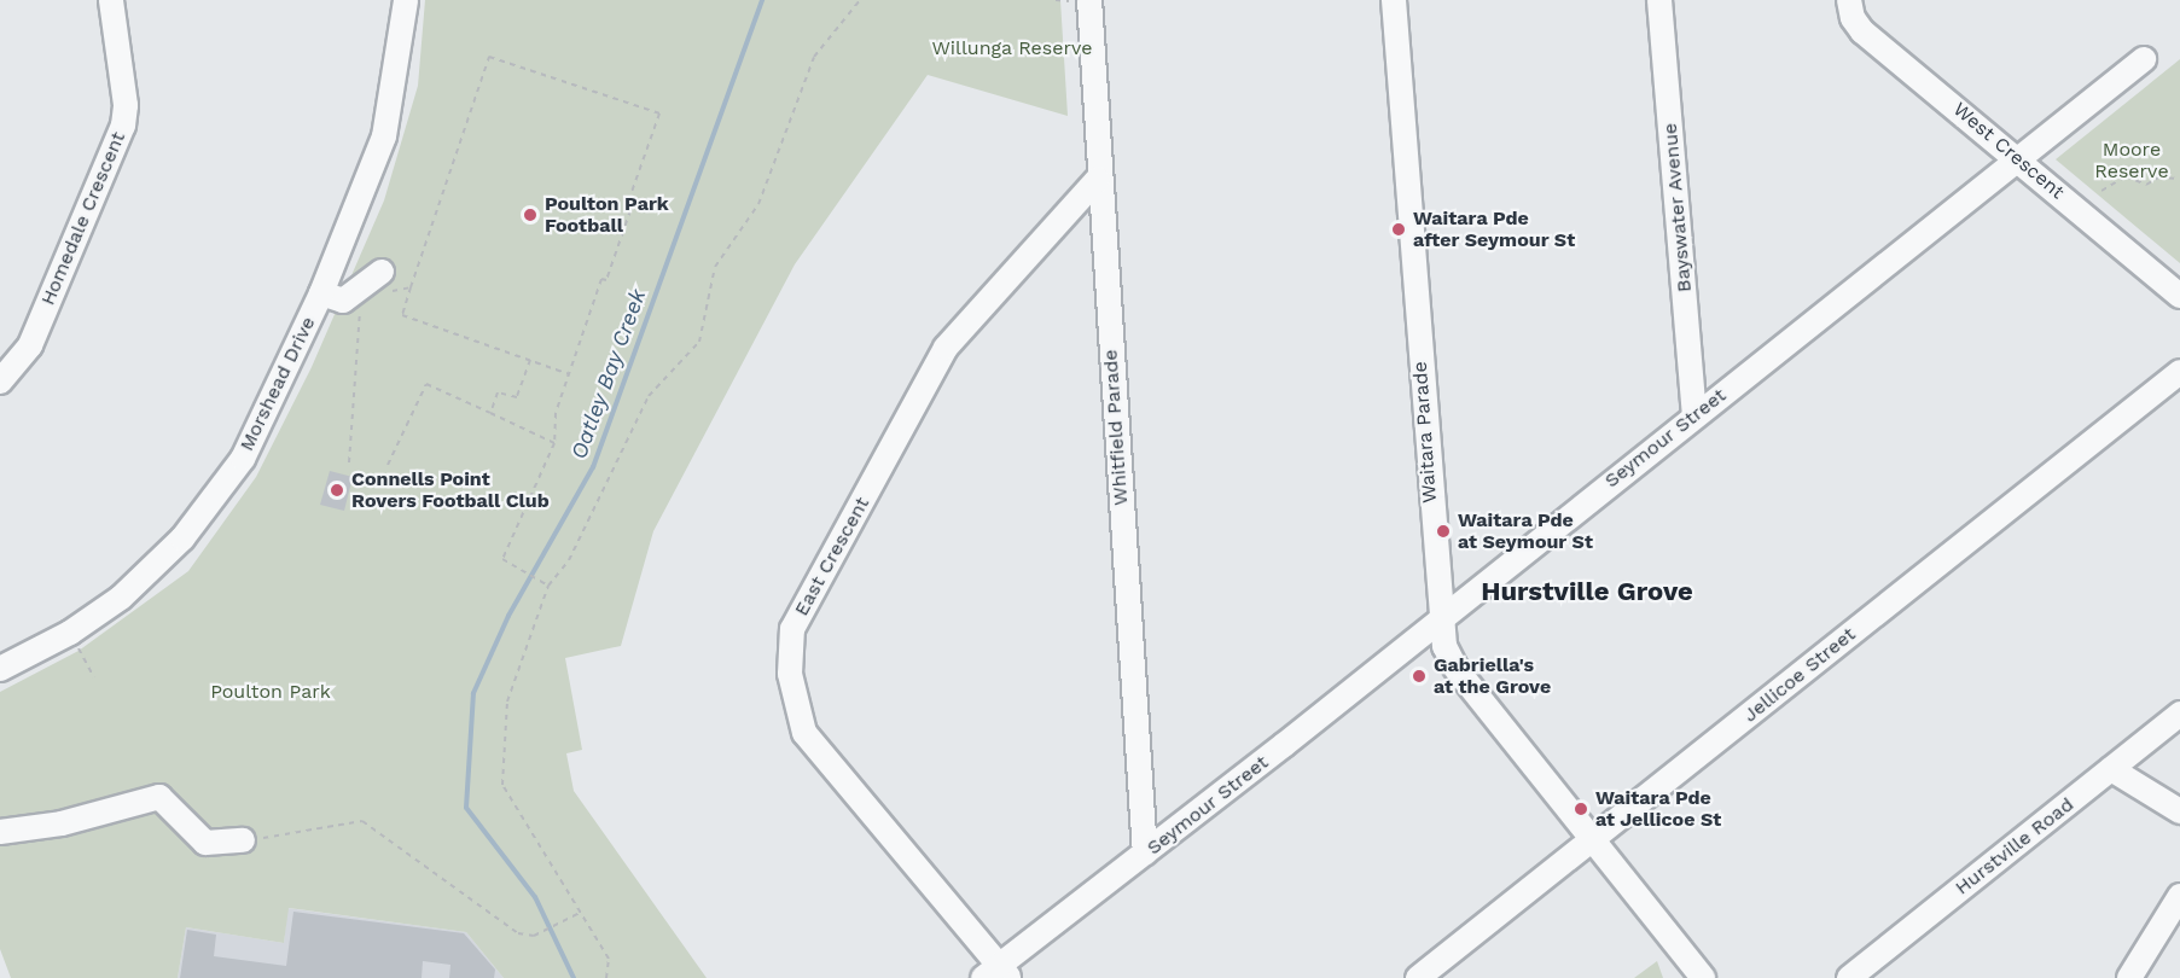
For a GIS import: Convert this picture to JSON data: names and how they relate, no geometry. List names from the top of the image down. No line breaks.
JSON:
{"streets":{"street":["West Crescent","Bayswater Avenue","Homedale Crescent","Morshead Drive","Whitfield Parade","Waitara Parade","Seymour Street","East Crescent","Jellicoe Street","Hurstville Road"]},"crossings":[["West Crescent","Seymour Street"],["Bayswater Avenue","Seymour Street"],["Whitfield Parade","Seymour Street"],["Whitfield Parade","East Crescent"],["Waitara Parade","Seymour Street"],["Waitara Parade","Jellicoe Street"],["Seymour Street","East Crescent"]],"districts":["Hurstville Grove"],"water":["Oatley Bay Creek"],"parks":["Willunga Reserve","Moore Reserve","Poulton Park"],"places":["Poulton Park Football","Waitara Pde after Seymour St","Connells Point Rovers Football Club","Waitara Pde at Seymour St","Gabriella's at the Grove","Waitara Pde at Jellicoe St"]}
